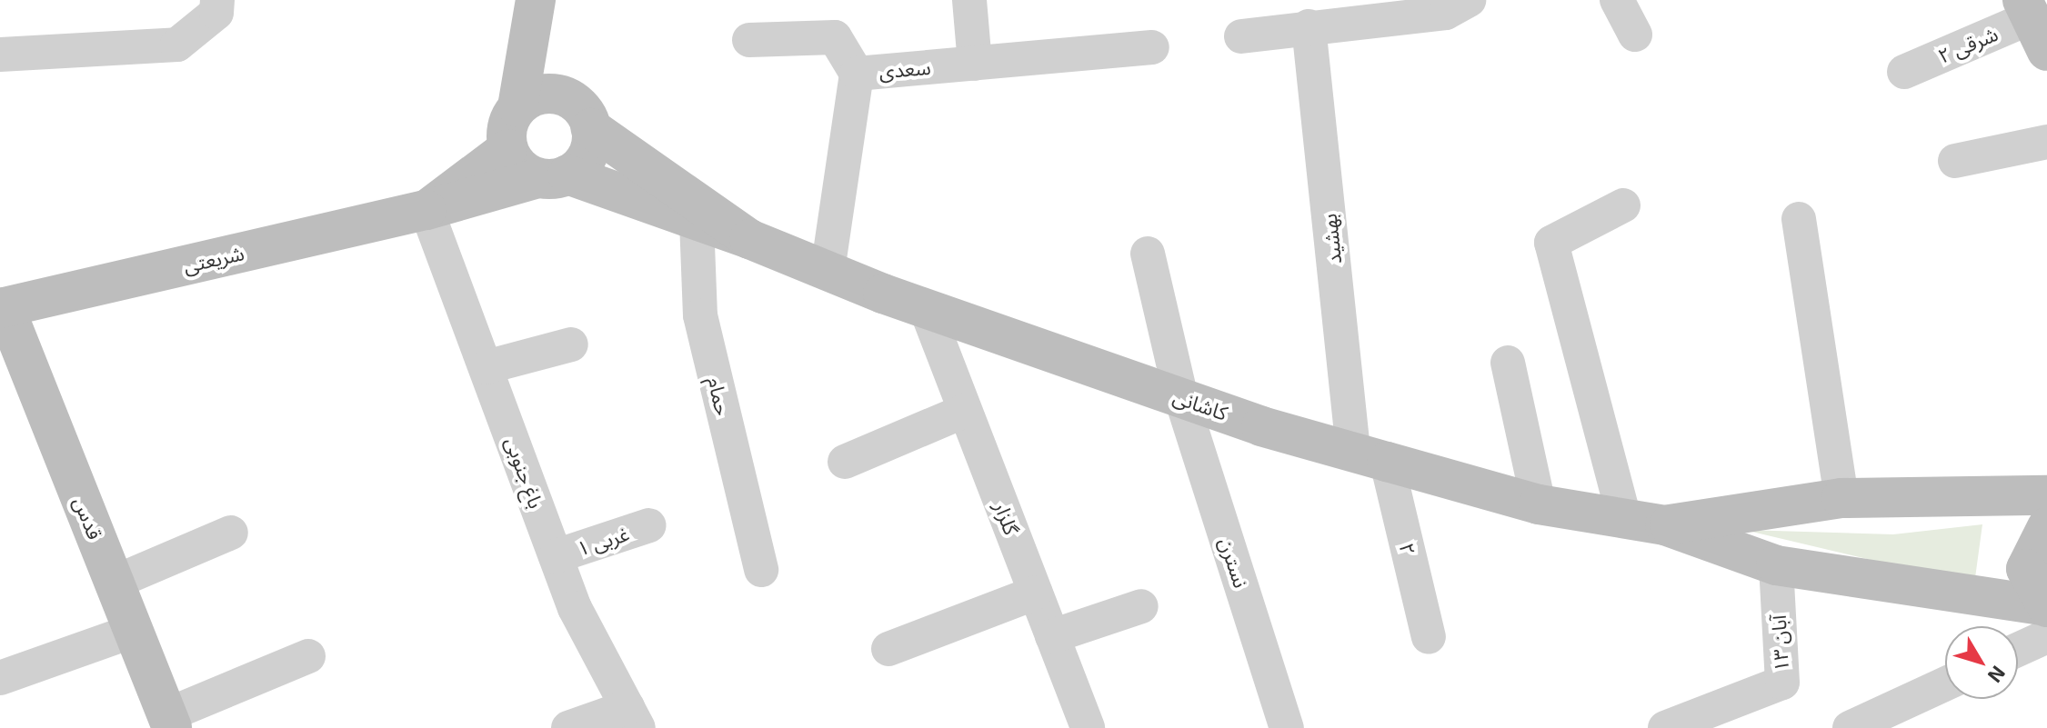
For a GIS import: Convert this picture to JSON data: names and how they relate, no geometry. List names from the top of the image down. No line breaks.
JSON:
{"streets":{"street":["۲ شرقی","سعدی","بهشید","شریعتی","حمام","کاشانی","باغ جنوبی","قدس","گلزار","۱ غربی","۲","نسترن","۱۳ آبان"]},"crossings":[["سعدی","کاشانی"],["بهشید","کاشانی"],["بهشید","۲"],["شریعتی","باغ جنوبی"],["شریعتی","قدس"],["کاشانی","گلزار"],["کاشانی","۲"],["کاشانی","نسترن"],["باغ جنوبی","۱ غربی"]],"north":"bottom right"}
